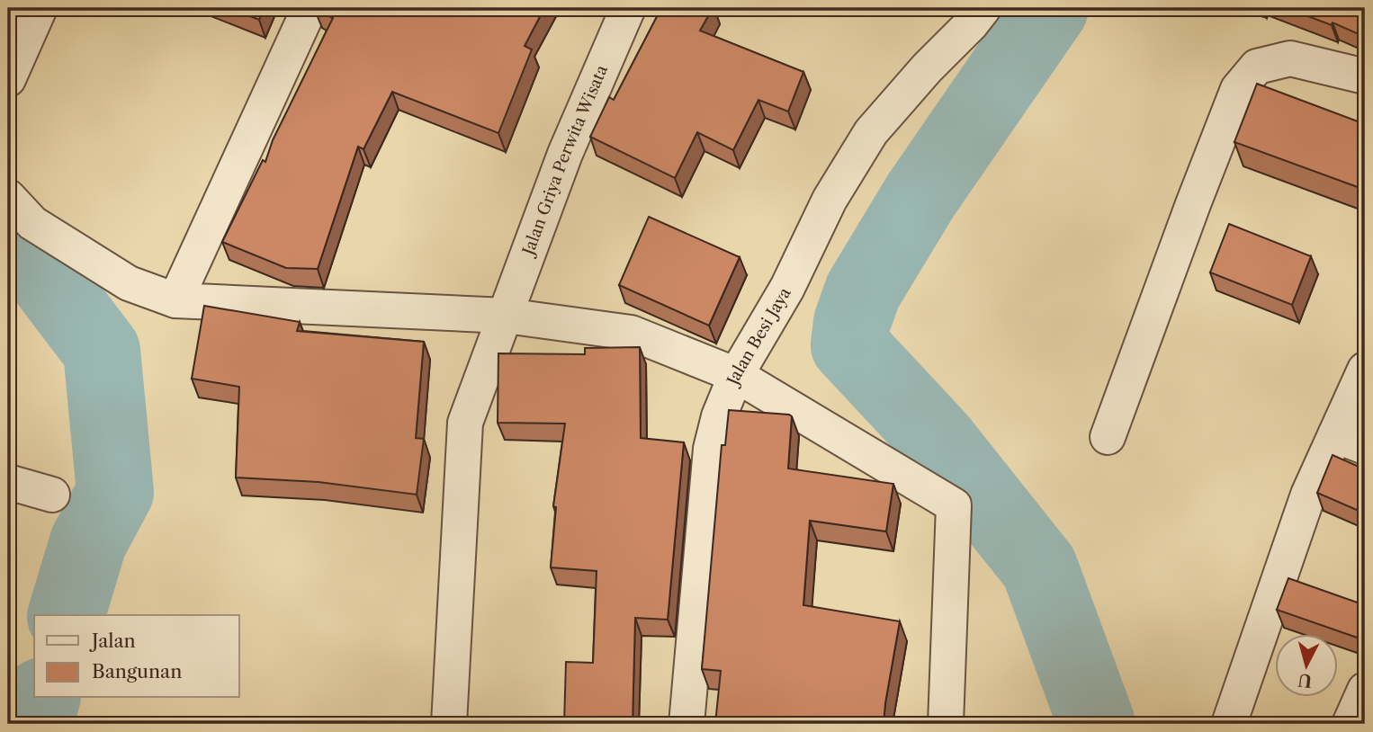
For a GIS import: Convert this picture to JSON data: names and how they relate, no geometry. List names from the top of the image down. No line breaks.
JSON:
{"streets":{"street":["Jalan Griya Perwita Wisata","Jalan Besi Jaya"]},"legend":["Jalan","Bangunan"],"north":"bottom"}
